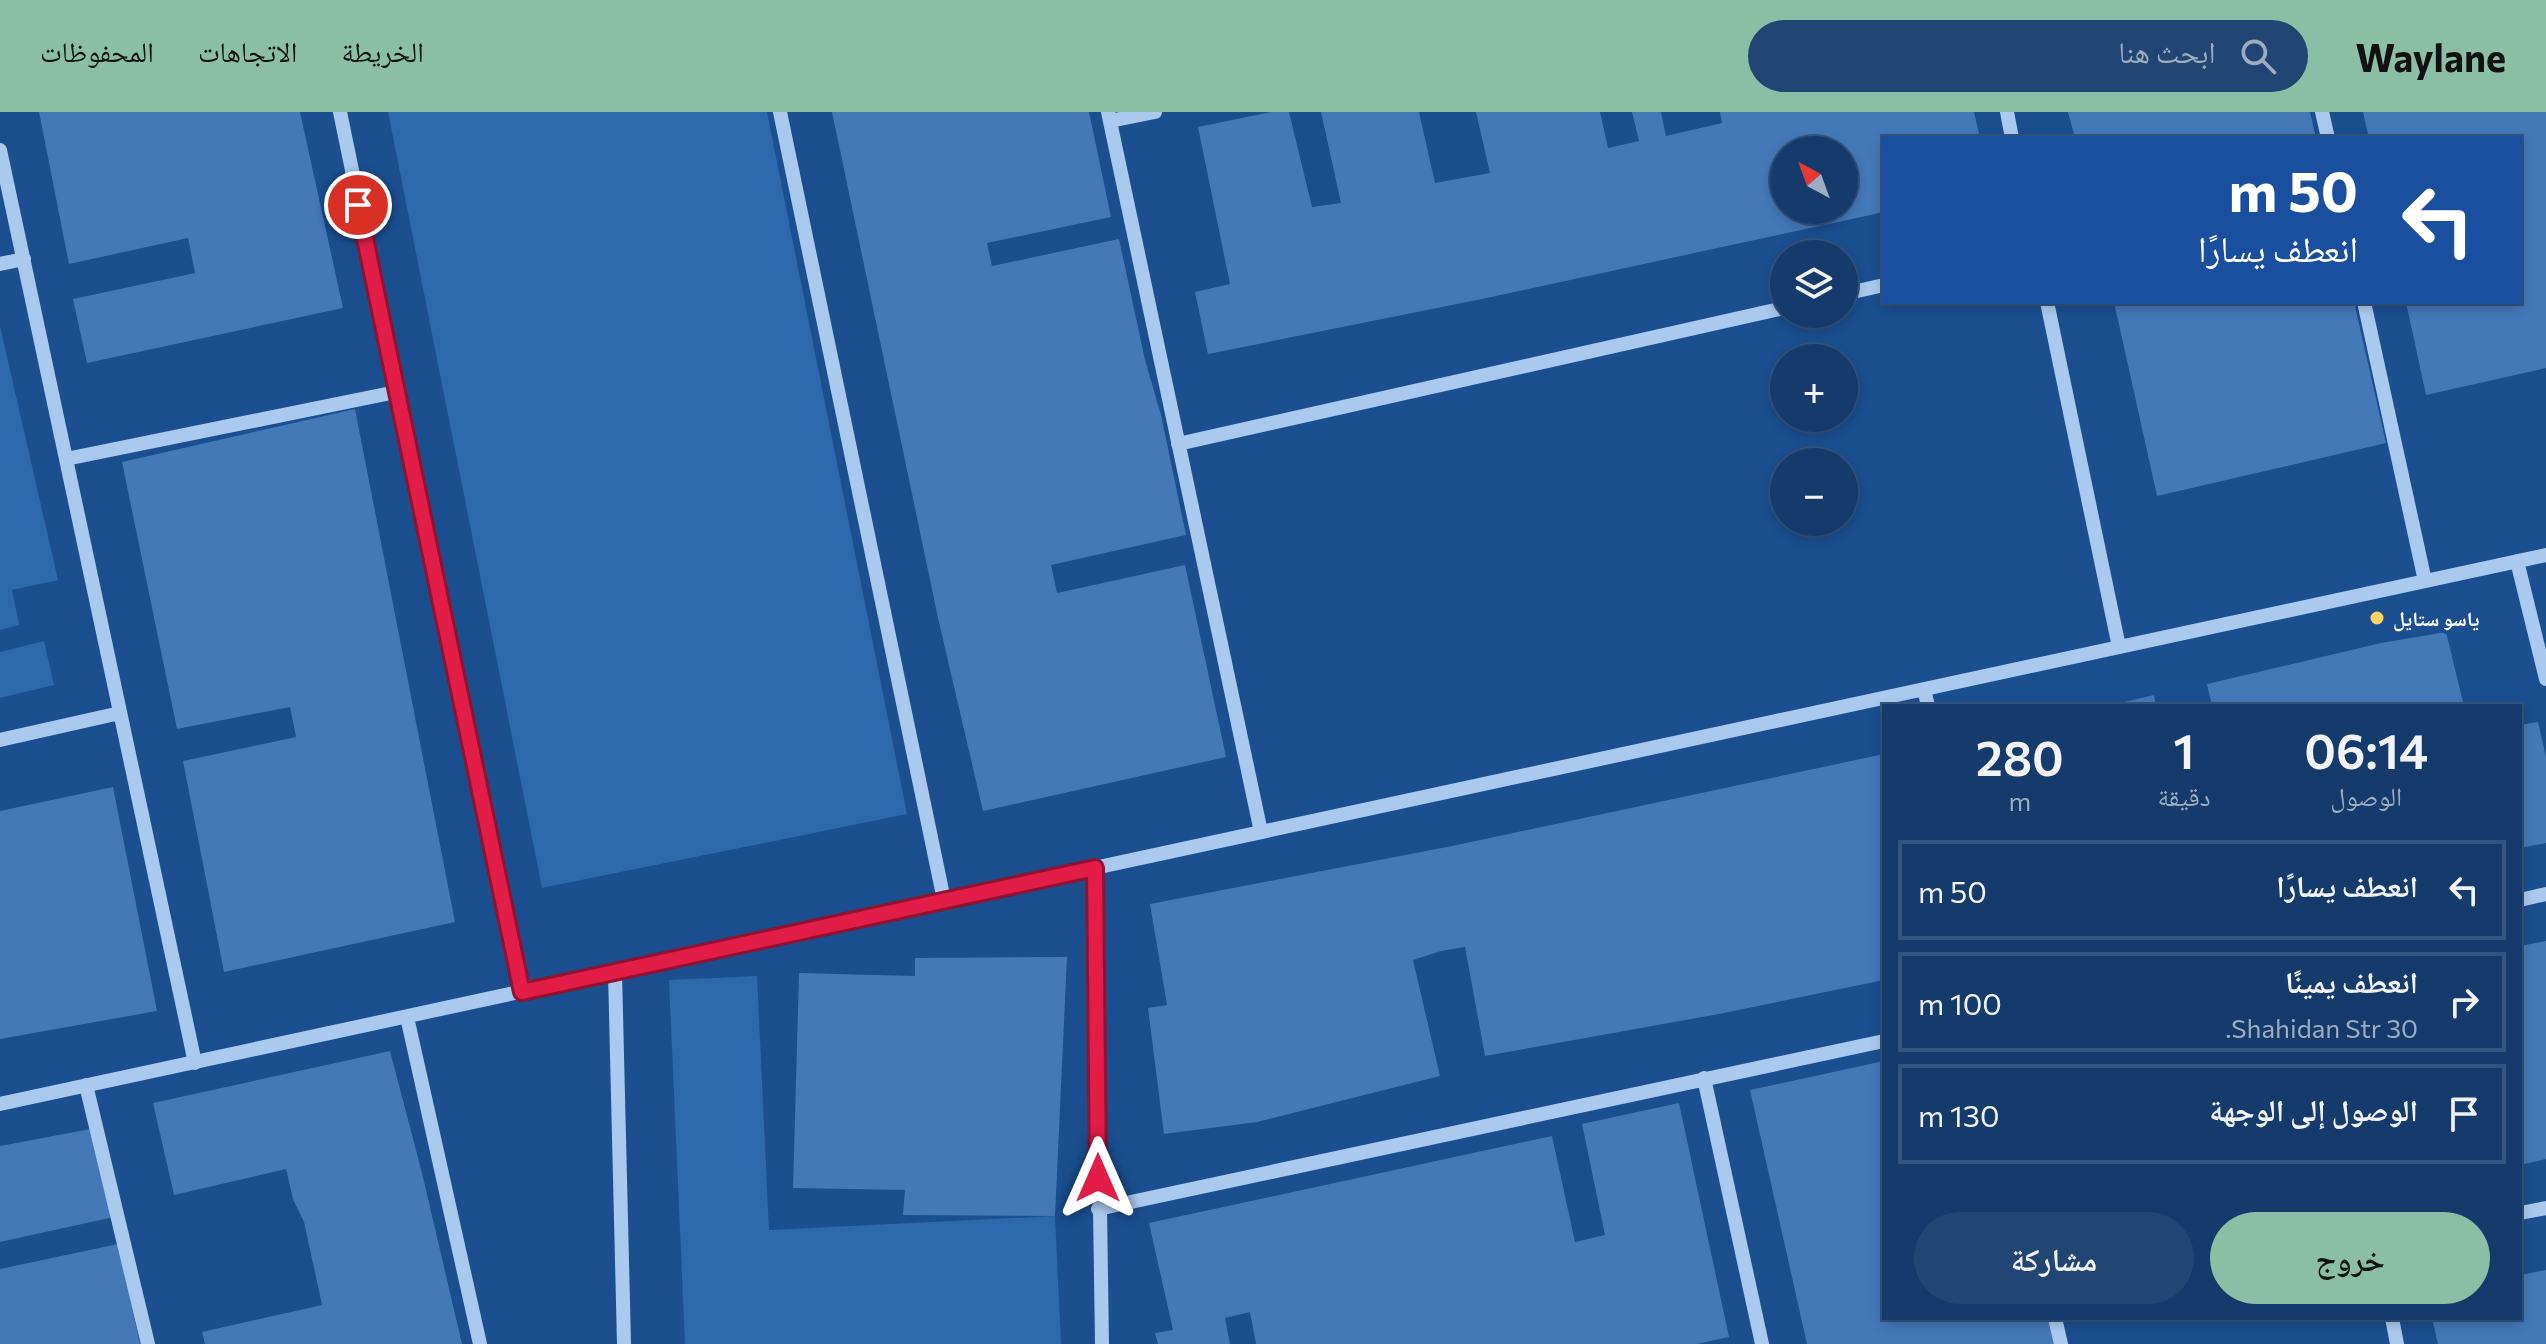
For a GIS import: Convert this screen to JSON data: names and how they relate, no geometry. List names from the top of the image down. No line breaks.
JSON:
{"places":["ياسو ستايل"],"north":"top left","page":{"header":"Waylane","search":"ابحث هنا","nav":["الخريطة","الاتجاهات","المحفوظات"],"map_buttons":["+","−"],"turn":["50 m","انعطف يسارًا"],"eta":["06:14","الوصول","1","دقيقة","280","m"],"list":[{"name":"انعطف يسارًا","value":"50 m"},{"name":"انعطف يمينًا","note":"30 Shahidan Str.","value":"100 m"},{"name":"الوصول إلى الوجهة","value":"130 m"}],"buttons":["خروج","مشاركة"]}}
